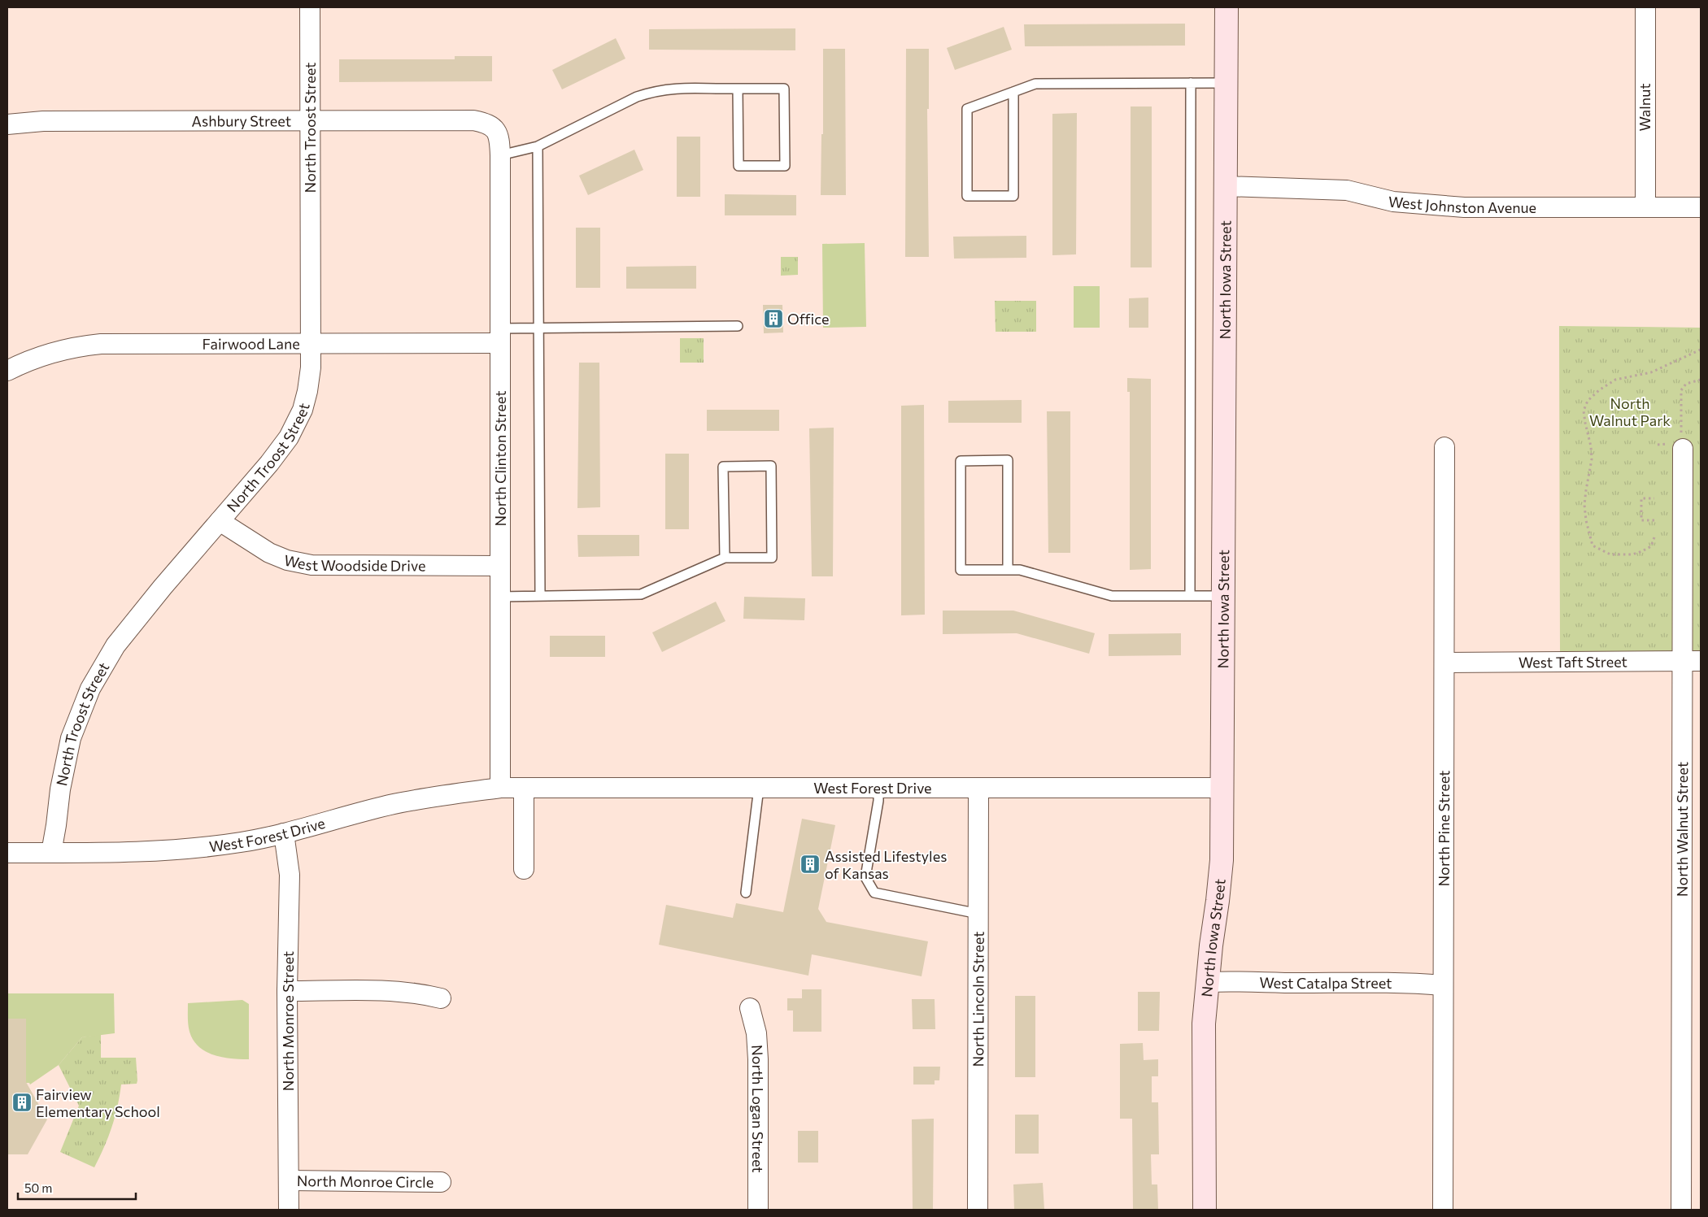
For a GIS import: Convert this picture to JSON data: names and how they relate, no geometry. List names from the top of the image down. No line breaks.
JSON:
{"streets":{"street":["Walnut","Ashbury Street","North Troost Street","West Johnston Avenue","North Iowa Street","Fairwood Lane","North Clinton Street","West Woodside Drive","West Taft Street","West Forest Drive","North Pine Street","North Walnut Street","West Catalpa Street","North Lincoln Street","North Monroe Street","North Logan Street","North Monroe Circle"]},"crossings":[["Walnut","West Johnston Avenue"],["Ashbury Street","North Troost Street"],["Ashbury Street","North Clinton Street"],["North Troost Street","Fairwood Lane"],["North Troost Street","West Woodside Drive"],["North Troost Street","West Forest Drive"],["West Johnston Avenue","North Iowa Street"],["North Iowa Street","West Forest Drive"],["North Iowa Street","West Catalpa Street"],["Fairwood Lane","North Clinton Street"],["North Clinton Street","West Woodside Drive"],["North Clinton Street","West Forest Drive"],["West Taft Street","North Pine Street"],["West Taft Street","North Walnut Street"],["West Forest Drive","North Lincoln Street"],["West Forest Drive","North Monroe Street"],["North Pine Street","West Catalpa Street"],["North Monroe Street","North Monroe Circle"]],"parks":["North Walnut Park"],"places":{"building":["Office","Assisted Lifestyles of Kansas","Fairview Elementary School"]},"scale_bar":"50 m"}
